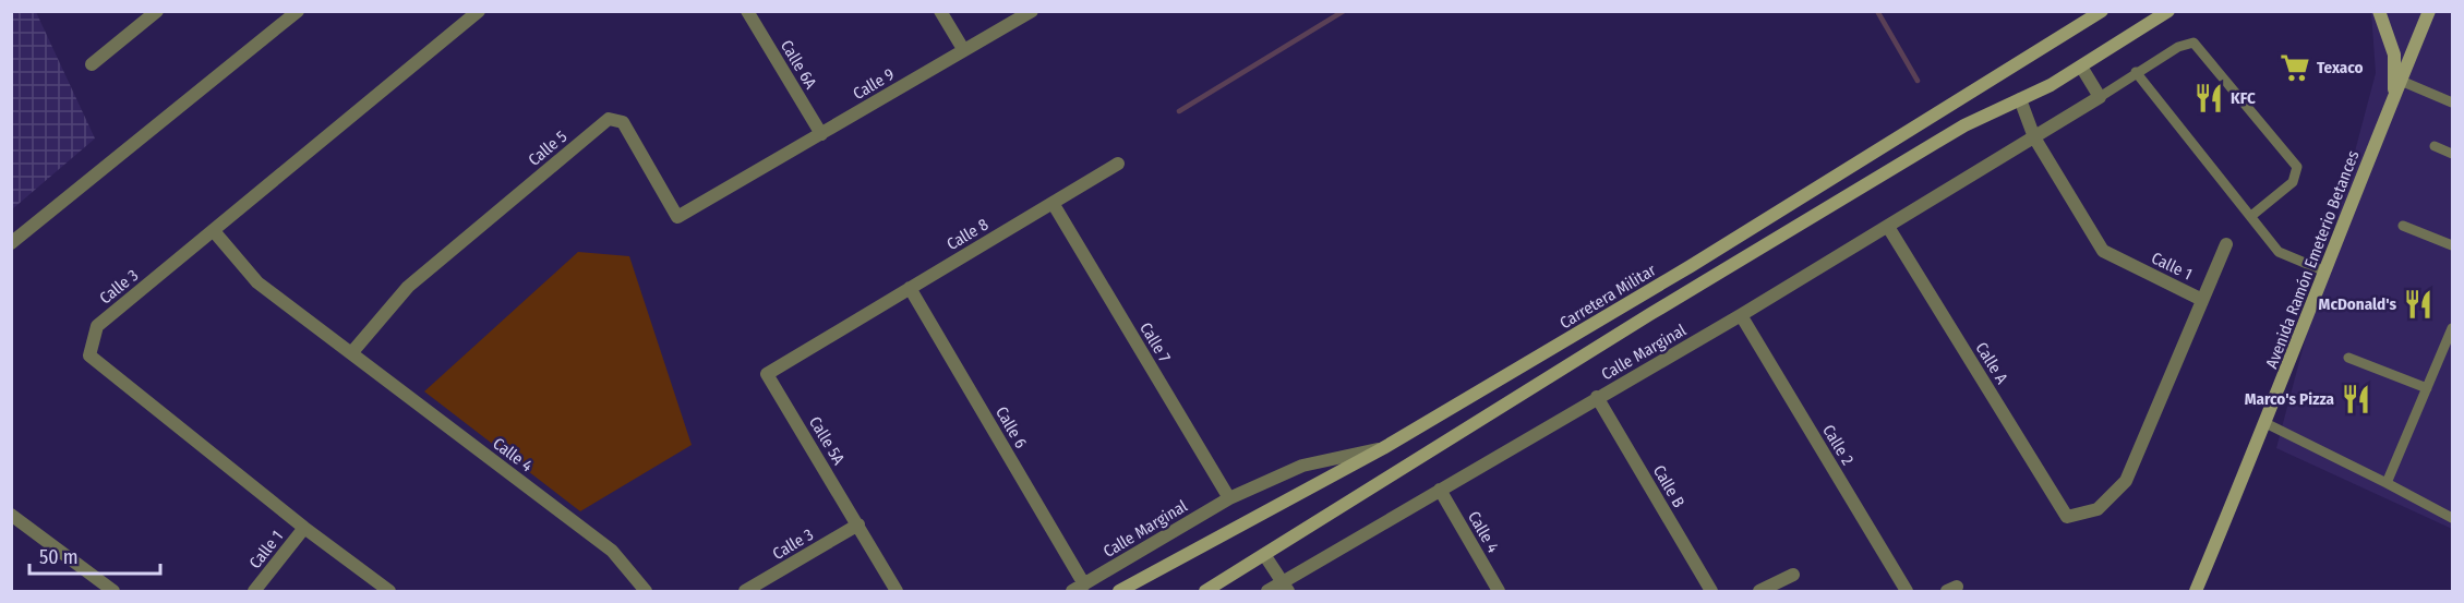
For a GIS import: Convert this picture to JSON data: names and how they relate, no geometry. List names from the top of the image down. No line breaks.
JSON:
{"streets":{"main road":["Avenida Ramón Emeterio Betances","Carretera Militar"],"street":["Calle 6A","Calle 9","Calle 5","Calle 8","Calle 1","Calle 3","Calle 7","Calle Marginal","Calle A","Calle 6","Calle 5A","Calle 2","Calle 4","Calle B"]},"crossings":[["Calle 6A","Calle 9"],["Calle 9","Calle 5"],["Calle 5","Calle 4"],["Calle 8","Calle 7"],["Calle 8","Calle 6"],["Calle 8","Calle 5A"],["Calle 1","Calle 3"],["Calle 1","Calle Marginal"],["Calle 1","Calle A"],["Calle 3","Calle 5A"],["Calle 3","Calle 4"],["Carretera Militar","Calle Marginal"],["Calle 7","Calle Marginal"],["Calle Marginal","Calle A"],["Calle Marginal","Calle 6"],["Calle Marginal","Calle 2"],["Calle Marginal","Calle 4"],["Calle Marginal","Calle B"]],"places":{"supermarket":["Texaco"],"restaurant":["KFC","McDonald's","Marco's Pizza"]},"scale_bar":"50 m"}
